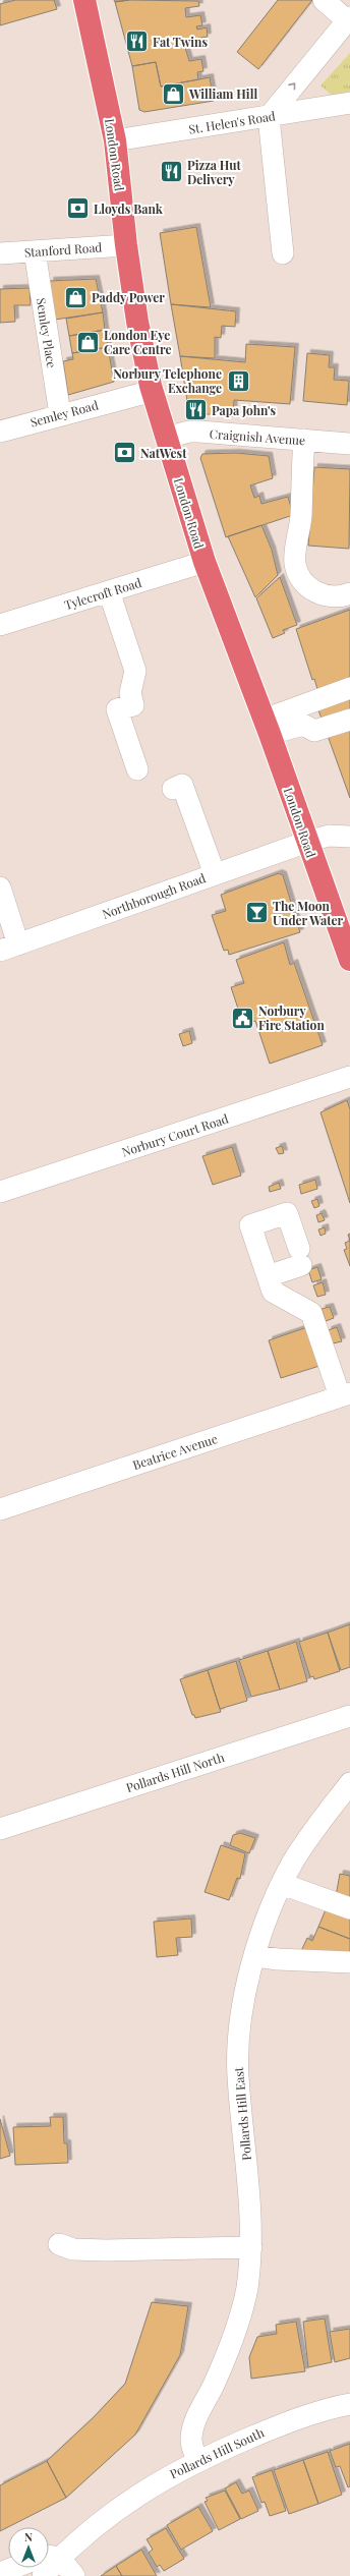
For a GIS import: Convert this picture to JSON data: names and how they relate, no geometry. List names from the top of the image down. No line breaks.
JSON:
{"streets":{"highway":["London Road"],"street":["St. Helen's Road","Stanford Road","Semley Place","Semley Road","Craignish Avenue","Tylecroft Road","Northborough Road","Norbury Court Road","Beatrice Avenue","Pollards Hill North","Pollards Hill East","Pollards Hill South"]},"crossings":[["St. Helen's Road","London Road"],["London Road","Stanford Road"],["London Road","Semley Road"],["London Road","Craignish Avenue"],["London Road","Tylecroft Road"],["London Road","Northborough Road"],["Stanford Road","Semley Place"],["Semley Place","Semley Road"],["Pollards Hill East","Pollards Hill South"]],"places":{"restaurant":["Fat Twins","Pizza Hut Delivery","Papa John's"],"shop":["William Hill","Paddy Power","London Eye Care Centre"],"bank":["Lloyds Bank","NatWest"],"building":["Norbury Telephone Exchange"],"bar":["The Moon Under Water"],"public building":["Norbury Fire Station"]},"north":"top"}
